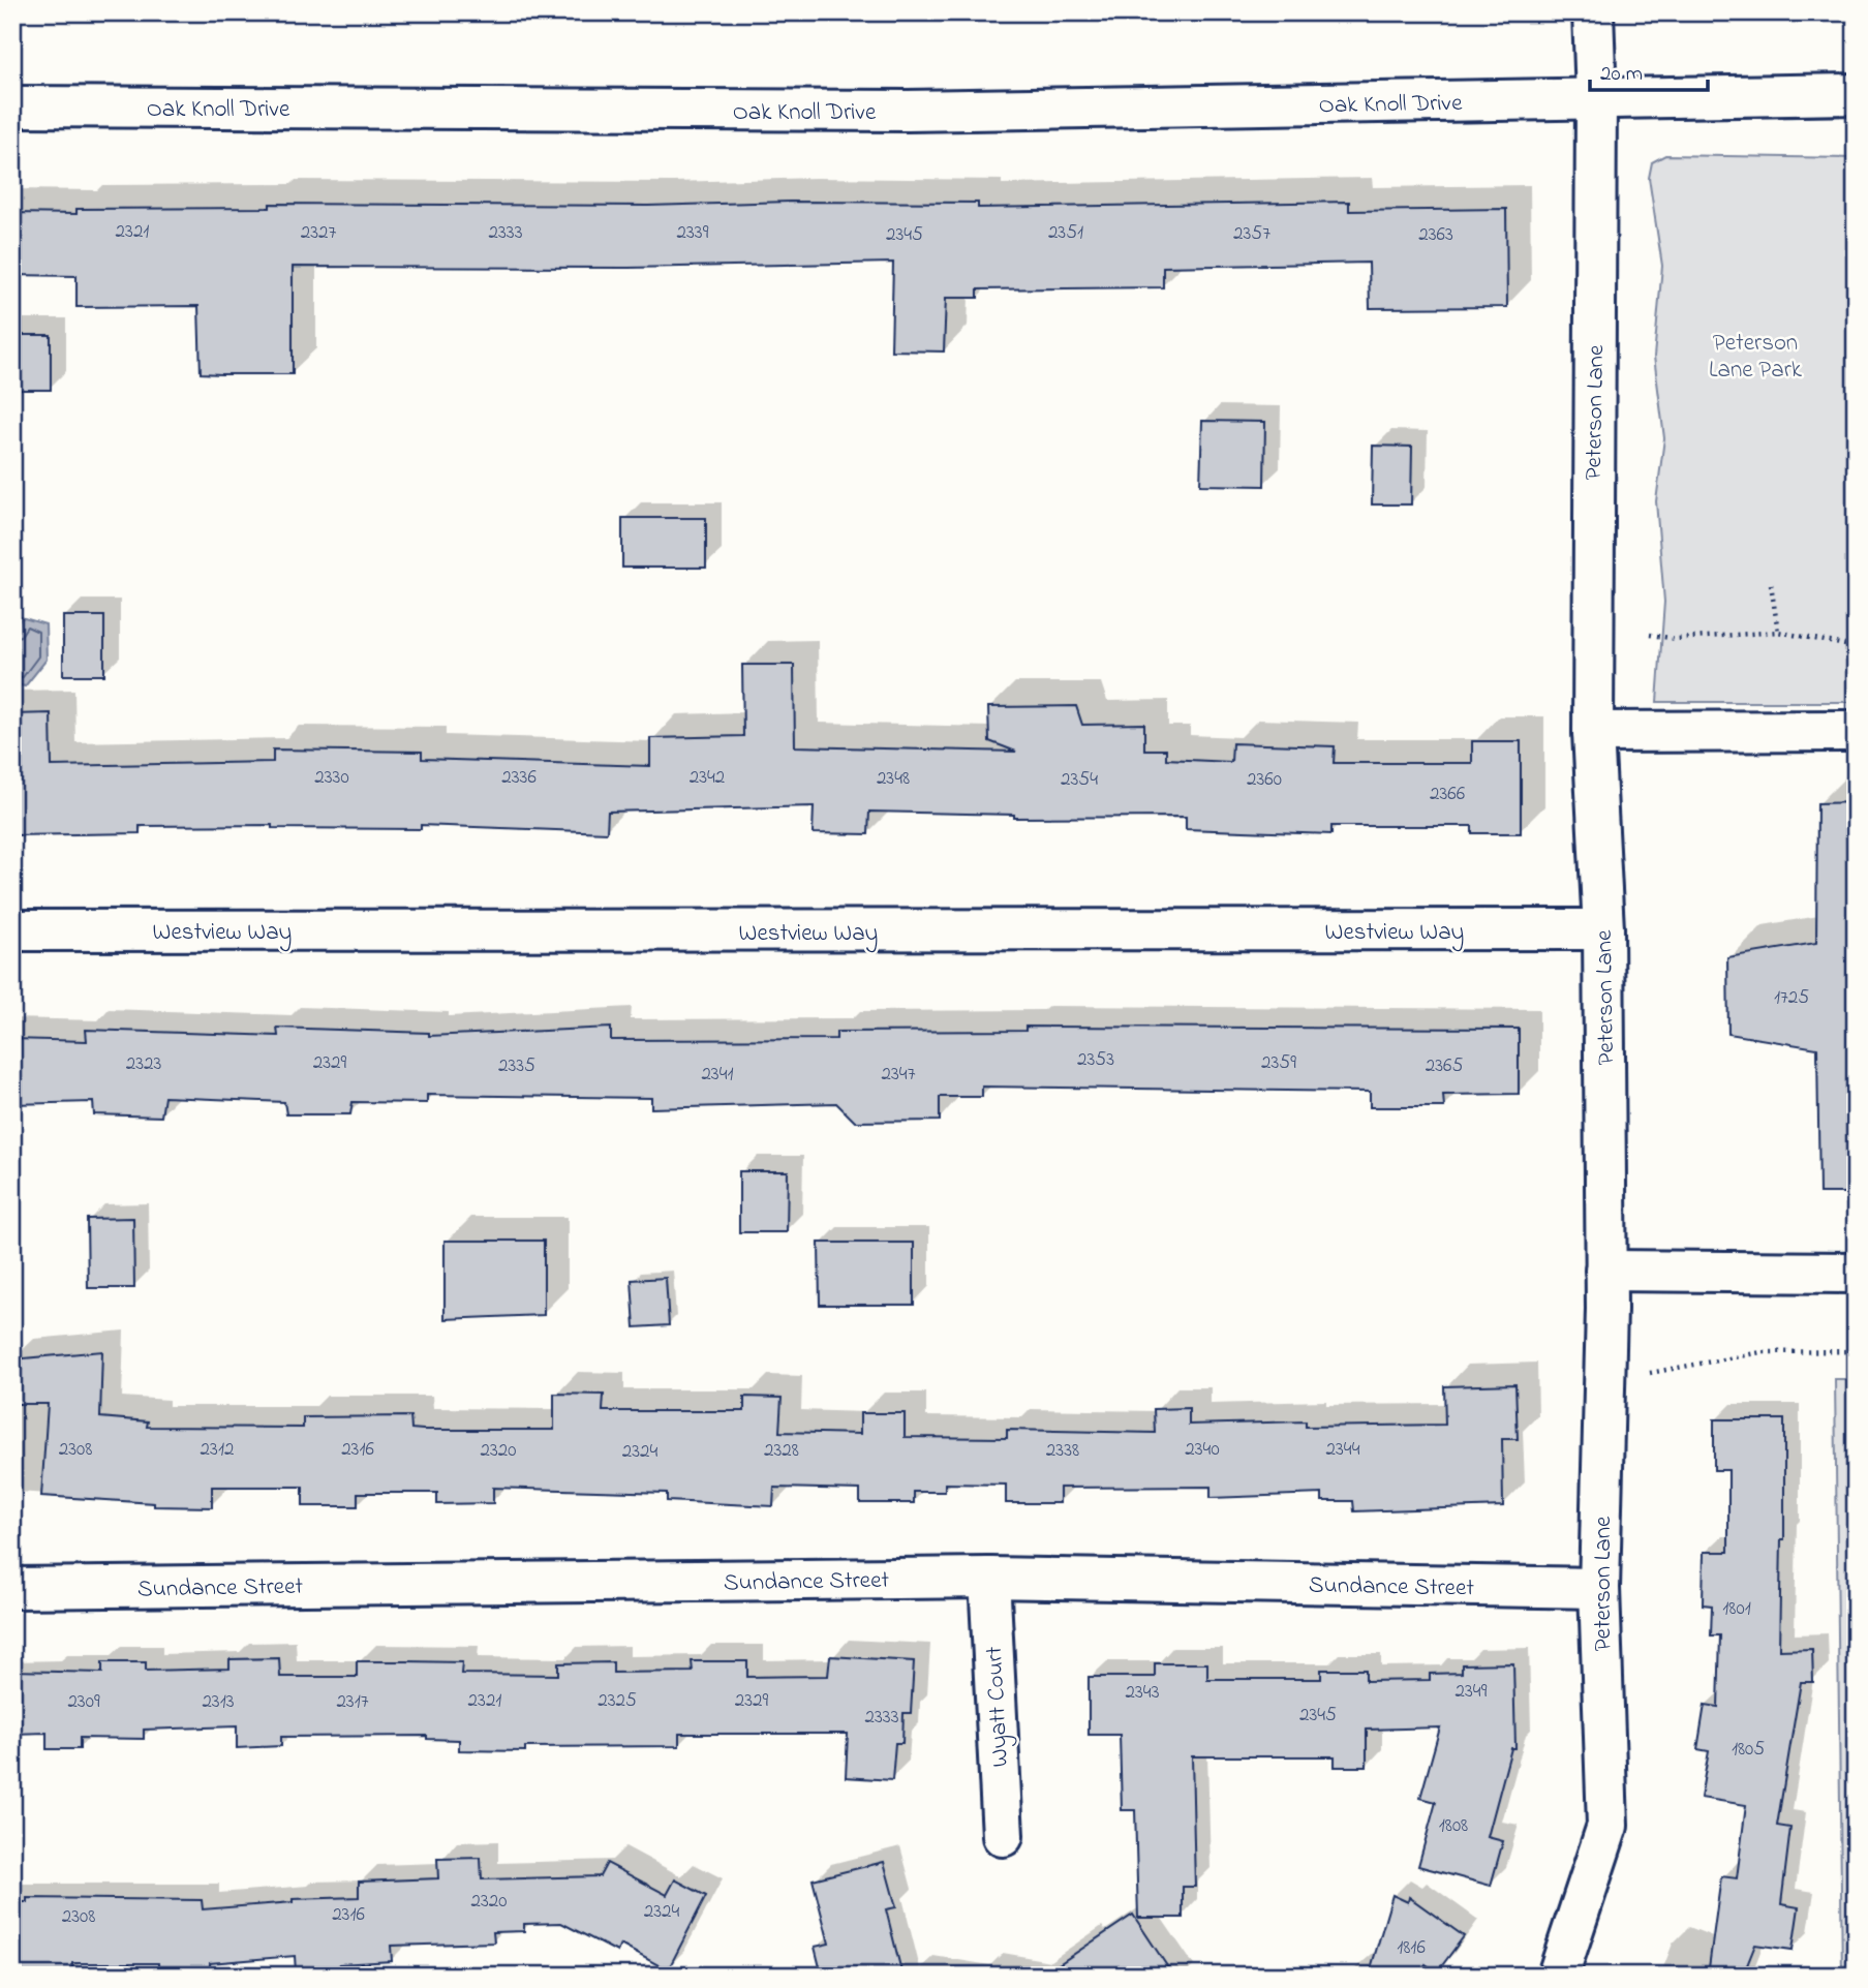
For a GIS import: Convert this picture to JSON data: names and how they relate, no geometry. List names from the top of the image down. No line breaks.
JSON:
{"streets":{"street":["Oak Knoll Drive","Peterson Lane","Westview Way","Sundance Street","Wyatt Court"]},"crossings":[["Oak Knoll Drive","Peterson Lane"],["Peterson Lane","Westview Way"],["Peterson Lane","Sundance Street"],["Sundance Street","Wyatt Court"]],"parks":["Peterson Lane Park"],"house_numbers":["2321","2327","2333","2339","2351","2357","2345","2363","2330","2336","2342","2348","2354","2360","2366","1725","2353","2329","2359","2323","2335","2365","2341","2347","2308","2312","2316","2340","2344","2320","2328","2338","2324","1801","2349","2343","2321","2325","2329","2309","2313","2317","2345","2333","1805","1808","2320","2324","2316","2308","1816"],"scale_bar":"20 m"}
